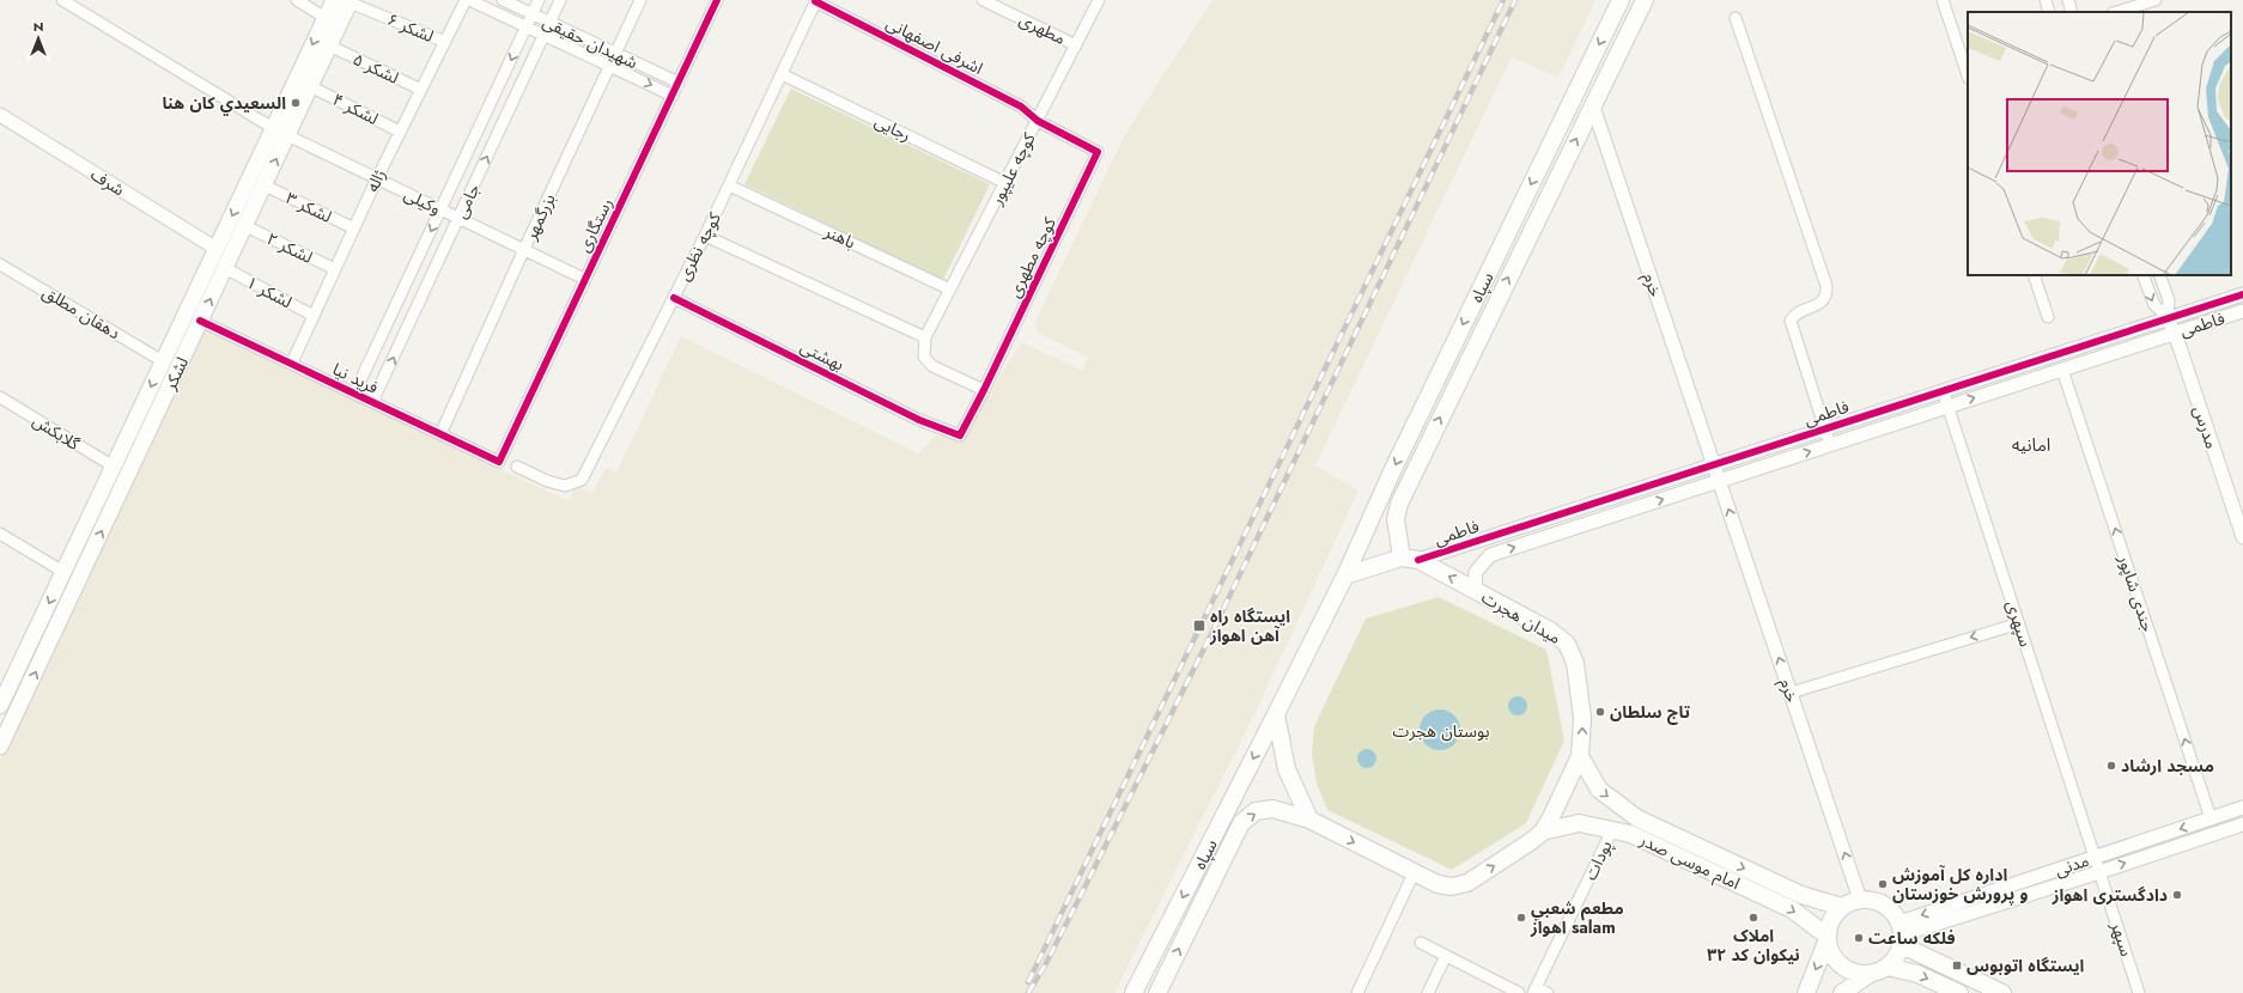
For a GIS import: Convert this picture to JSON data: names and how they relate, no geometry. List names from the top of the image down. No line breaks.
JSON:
{"streets":{"main road":["سپاه","لشکر","میدان هجرت","امام موسی صدر"],"street":["لشکر ۶","مطهری","شهیدان حقیقی","اشرفی اصفهانی","لشکر ۵","لشکر ۴","رجایی","کوچه علیپور","ژاله","شرف","وکیلی","جامی","لشکر ۳","بزرگمهر","رستگاری","باهنر","کوچه نظری","لشکر ۲","کوچه مطهری","خرم","لشکر ۱","دهقان مطلق","فاطمی","بهشتی","فرید نیا","مدرس","گلابکش","جندی شاپور","سپهری","پودات","مدنی","سپهر"]},"crossings":[["لشکر ۶","ژاله"],["لشکر ۶","لشکر"],["مطهری","کوچه علیپور"],["شهیدان حقیقی","جامی"],["شهیدان حقیقی","بزرگمهر"],["شهیدان حقیقی","رستگاری"],["اشرفی اصفهانی","کوچه علیپور"],["اشرفی اصفهانی","کوچه نظری"],["اشرفی اصفهانی","کوچه مطهری"],["لشکر ۵","ژاله"],["لشکر ۵","لشکر"],["لشکر ۴","ژاله"],["لشکر ۴","لشکر"],["رجایی","کوچه علیپور"],["رجایی","کوچه نظری"],["کوچه علیپور","باهنر"],["کوچه علیپور","کوچه مطهری"],["ژاله","وکیلی"],["ژاله","لشکر ۳"],["ژاله","لشکر ۲"],["ژاله","لشکر ۱"],["ژاله","فرید نیا"],["شرف","لشکر"],["وکیلی","جامی"],["وکیلی","بزرگمهر"],["وکیلی","رستگاری"],["وکیلی","لشکر"],["جامی","فرید نیا"],["لشکر ۳","لشکر"],["بزرگمهر","فرید نیا"],["رستگاری","فرید نیا"],["باهنر","کوچه نظری"],["کوچه نظری","بهشتی"],["لشکر ۲","لشکر"],["کوچه مطهری","بهشتی"],["خرم","سپاه"],["خرم","فاطمی"],["خرم","امام موسی صدر"],["خرم","مدنی"],["سپاه","فاطمی"],["سپاه","میدان هجرت"],["لشکر ۱","لشکر"],["دهقان مطلق","لشکر"],["فاطمی","مدرس"],["فاطمی","جندی شاپور"],["فاطمی","میدان هجرت"],["فاطمی","سپهری"],["لشکر","فرید نیا"],["لشکر","گلابکش"],["جندی شاپور","مدنی"],["میدان هجرت","امام موسی صدر"],["سپهری","مدنی"],["سپهری","سپهر"],["پودات","امام موسی صدر"],["امام موسی صدر","مدنی"],["مدنی","سپهر"]],"one_way":["خرم","جندی شاپور","امام موسی صدر"],"districts":["امانیه"],"parks":["بوستان هجرت"],"places":{"other":["السعيدي كان هنا","تاج سلطان","مسجد ارشاد","اداره کل آموزش و پرورش خوزستان","دادگستری اهواز","مطعم شعبي اهواز salam","املاک نیکوان کد ۳۲","فلکه ساعت"],"transit":["ایستگاه راه آهن اهواز","ایستگاه اتوبوس"]},"north":"top"}
